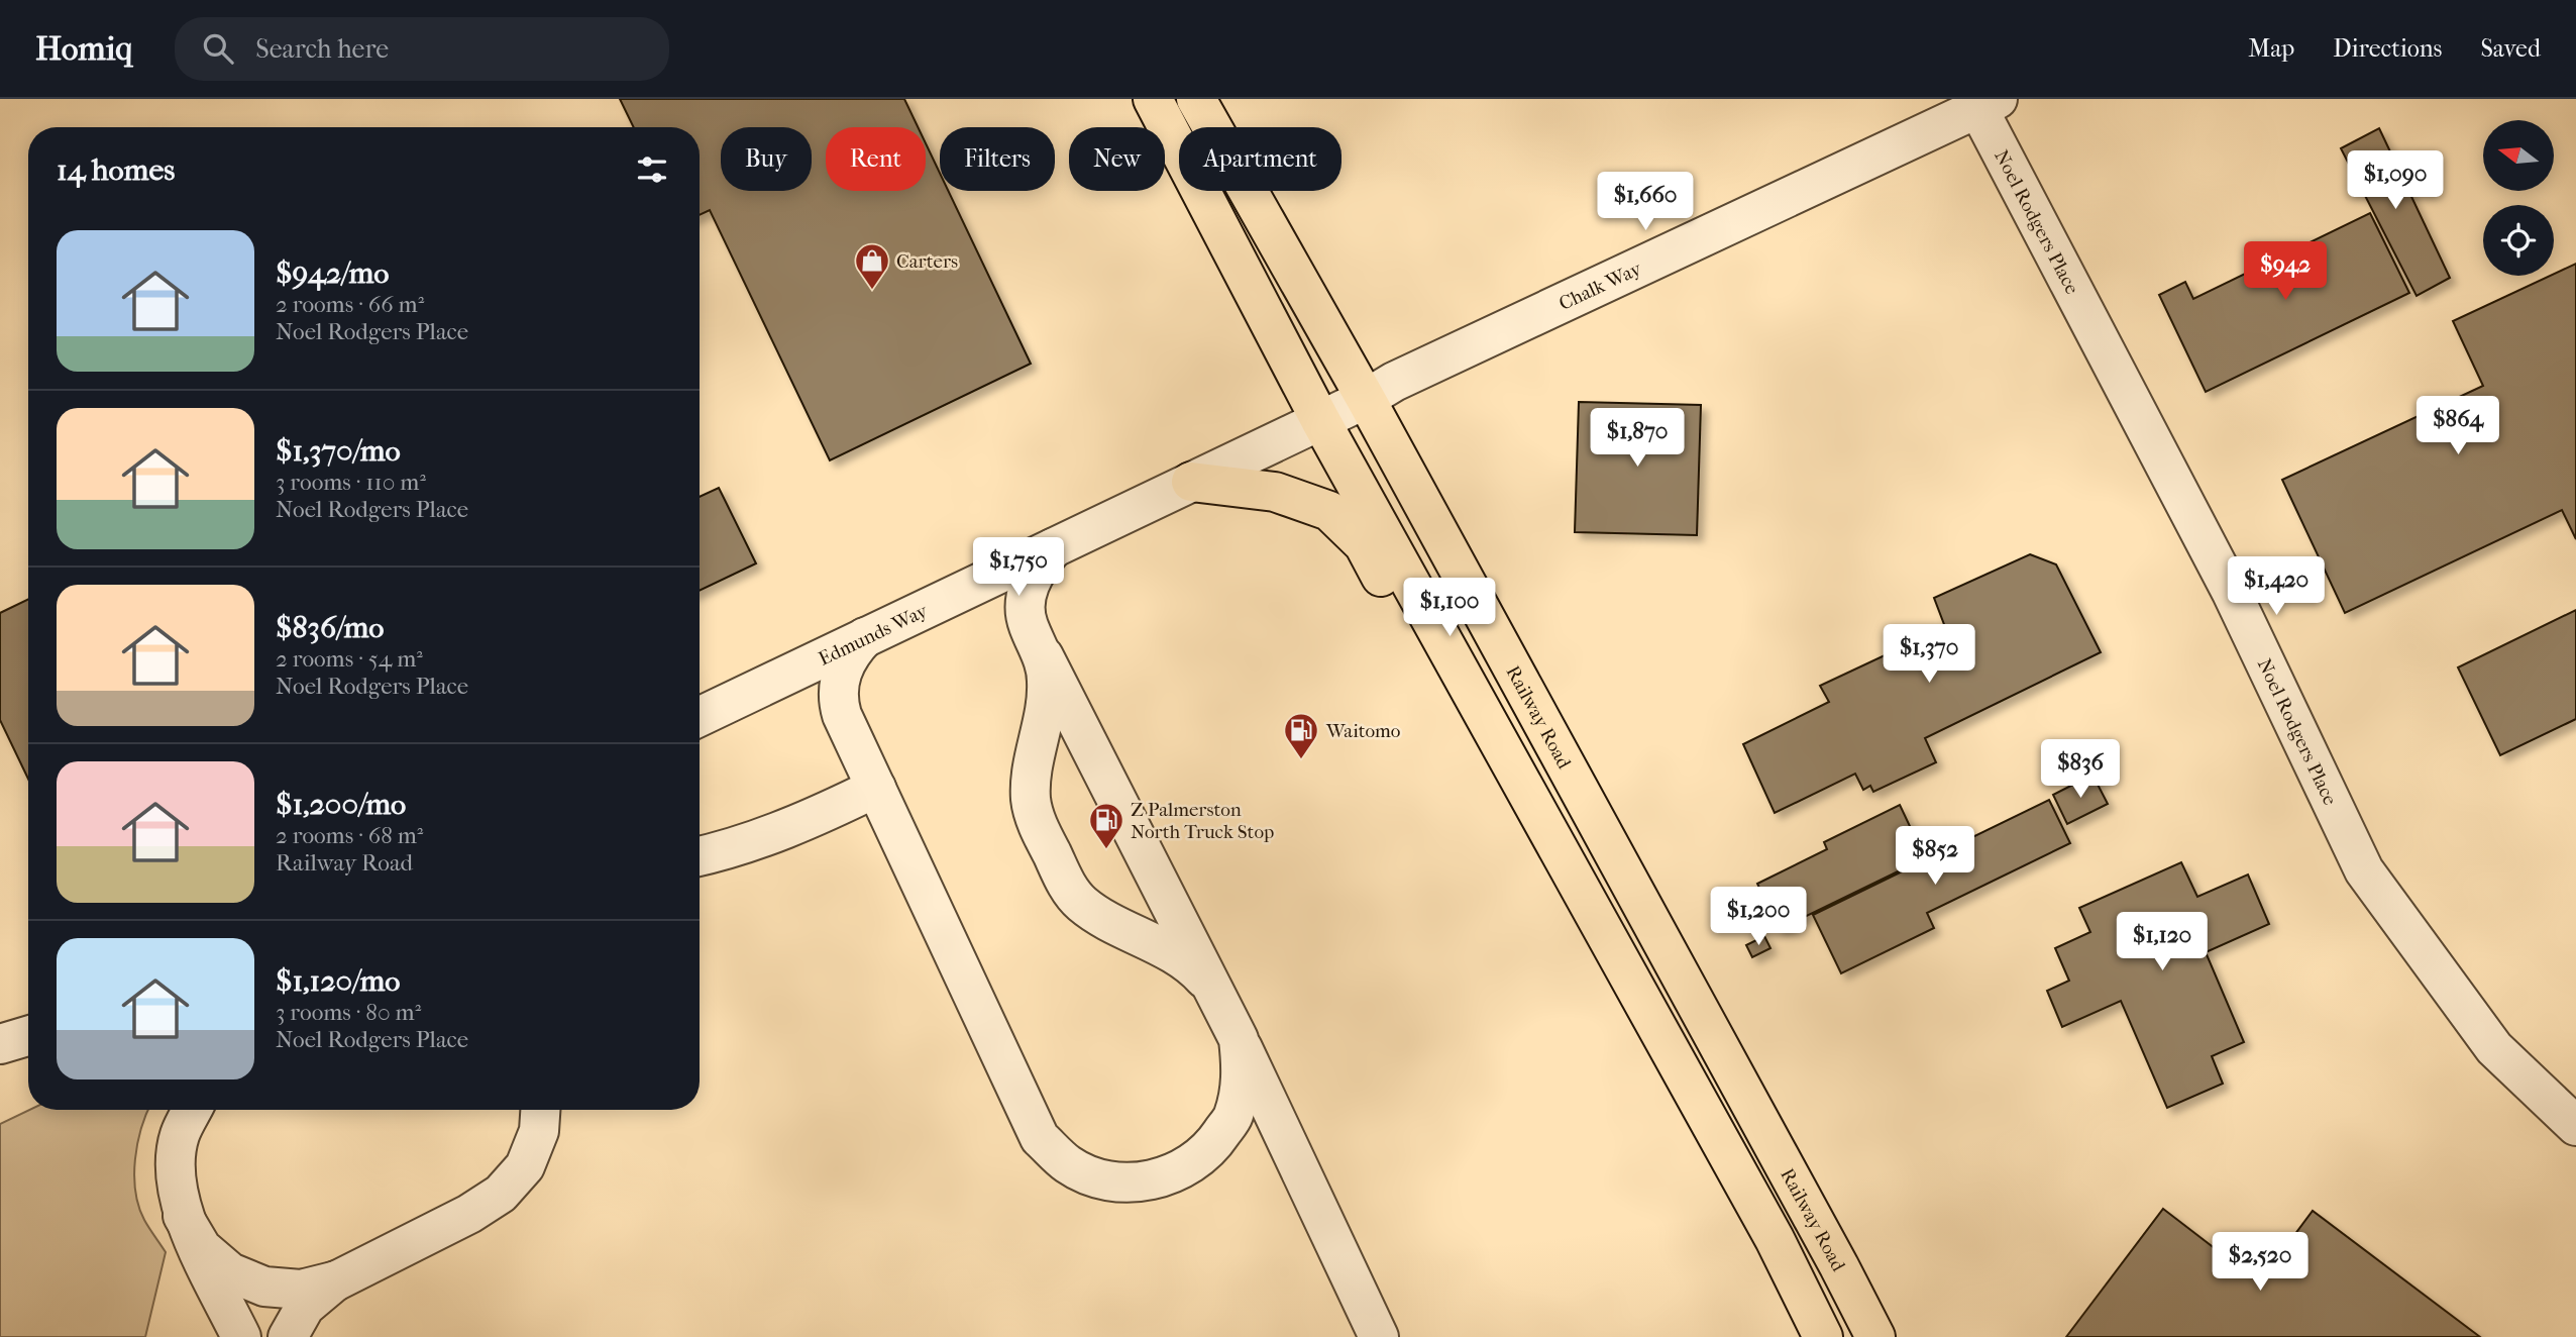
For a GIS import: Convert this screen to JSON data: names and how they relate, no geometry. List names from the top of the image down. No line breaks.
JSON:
{"streets":{"main road":["Railway Road"],"street":["Noel Rodgers Place","Chalk Way","Edmunds Way"]},"crossings":[["Noel Rodgers Place","Chalk Way"],["Chalk Way","Edmunds Way"],["Chalk Way","Railway Road"]],"places":{"shop":["Carters"],"fuel station":["Waitomo","Z Palmerston North Truck Stop"]},"north":"left","page":{"header":"Homiq","search":"Search here","nav":["Map","Directions","Saved"],"chip":["Buy","Rent","Filters","New","Apartment"],"heading":"14 homes","price":["$1,090","$1,660","$942","$864","$1,870","$1,750","$1,420","$1,100","$1,370","$836","$852","$1,200","$1,120","$2,520"],"list":[{"name":"$942/mo","note":"2 rooms · 66 m² · Noel Rodgers Place"},{"name":"$1,370/mo","note":"3 rooms · 110 m² · Noel Rodgers Place"},{"name":"$836/mo","note":"2 rooms · 54 m² · Noel Rodgers Place"},{"name":"$1,200/mo","note":"2 rooms · 68 m² · Railway Road"},{"name":"$1,120/mo","note":"3 rooms · 80 m² · Noel Rodgers Place"}]}}
